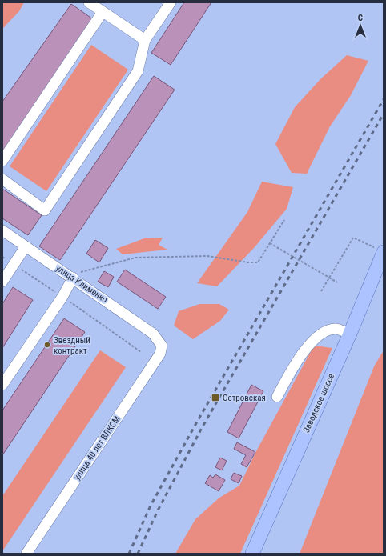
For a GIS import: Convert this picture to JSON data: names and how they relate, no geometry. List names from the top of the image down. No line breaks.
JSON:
{"streets":{"main road":["Заводское шоссе"],"street":["улица Клименко","улица 40 лет ВЛКСМ"]},"crossings":[["улица Клименко","улица 40 лет ВЛКСМ"]],"places":{"other":["Звездный контракт"],"transit":["Островская"]},"north":"top"}
